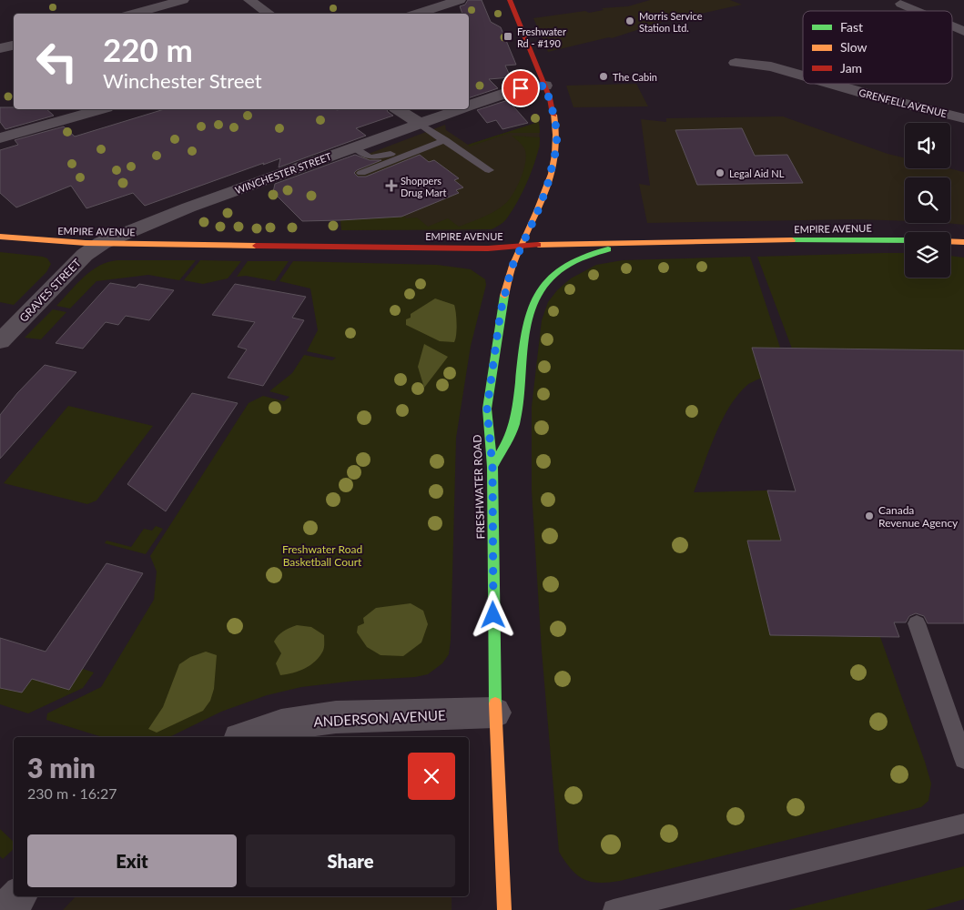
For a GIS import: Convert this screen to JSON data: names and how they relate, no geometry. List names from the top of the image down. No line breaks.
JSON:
{"streets":{"main road":["EMPIRE AVENUE","FRESHWATER ROAD"],"street":["GRENFELL AVENUE","WINCHESTER STREET","GRAVES STREET","ANDERSON AVENUE"]},"crossings":[["WINCHESTER STREET","EMPIRE AVENUE"],["WINCHESTER STREET","GRAVES STREET"],["WINCHESTER STREET","FRESHWATER ROAD"],["EMPIRE AVENUE","GRAVES STREET"],["EMPIRE AVENUE","FRESHWATER ROAD"],["FRESHWATER ROAD","ANDERSON AVENUE"]],"parks":["Freshwater Road Basketball Court"],"places":{"other":["Morris Service Station Ltd.","The Cabin","Legal Aid NL","Canada Revenue Agency"],"transit":["Freshwater Rd - #190"],"health":["Shoppers Drug Mart"]},"legend":["Fast","Slow","Jam"],"page":{"turn":["220 m","Winchester Street"],"heading":["3 min","230 m · 16:27"],"buttons":["Exit","Share"]}}
